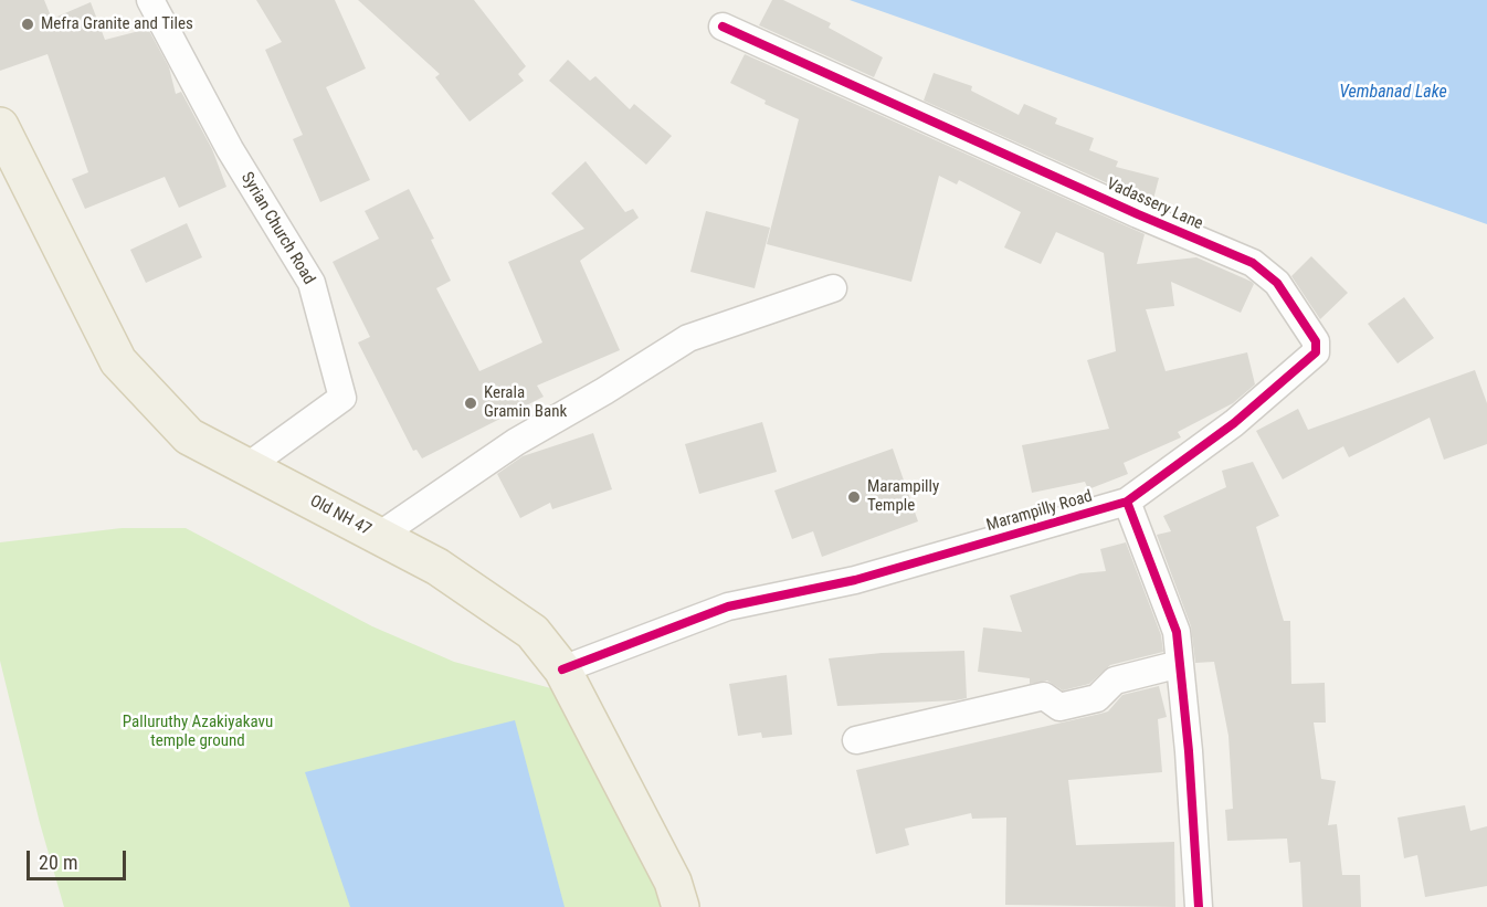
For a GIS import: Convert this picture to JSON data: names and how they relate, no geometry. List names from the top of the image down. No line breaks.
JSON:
{"streets":{"main road":["Old NH 47"],"street":["Vadassery Lane","Syrian Church Road","Marampilly Road"]},"crossings":[["Vadassery Lane","Marampilly Road"],["Syrian Church Road","Old NH 47"],["Marampilly Road","Old NH 47"]],"water":["Vembanad Lake"],"parks":["Palluruthy Azakiyakavu temple ground"],"places":["Mefra Granite and Tiles","Kerala Gramin Bank","Marampilly Temple"],"scale_bar":"20 m"}
